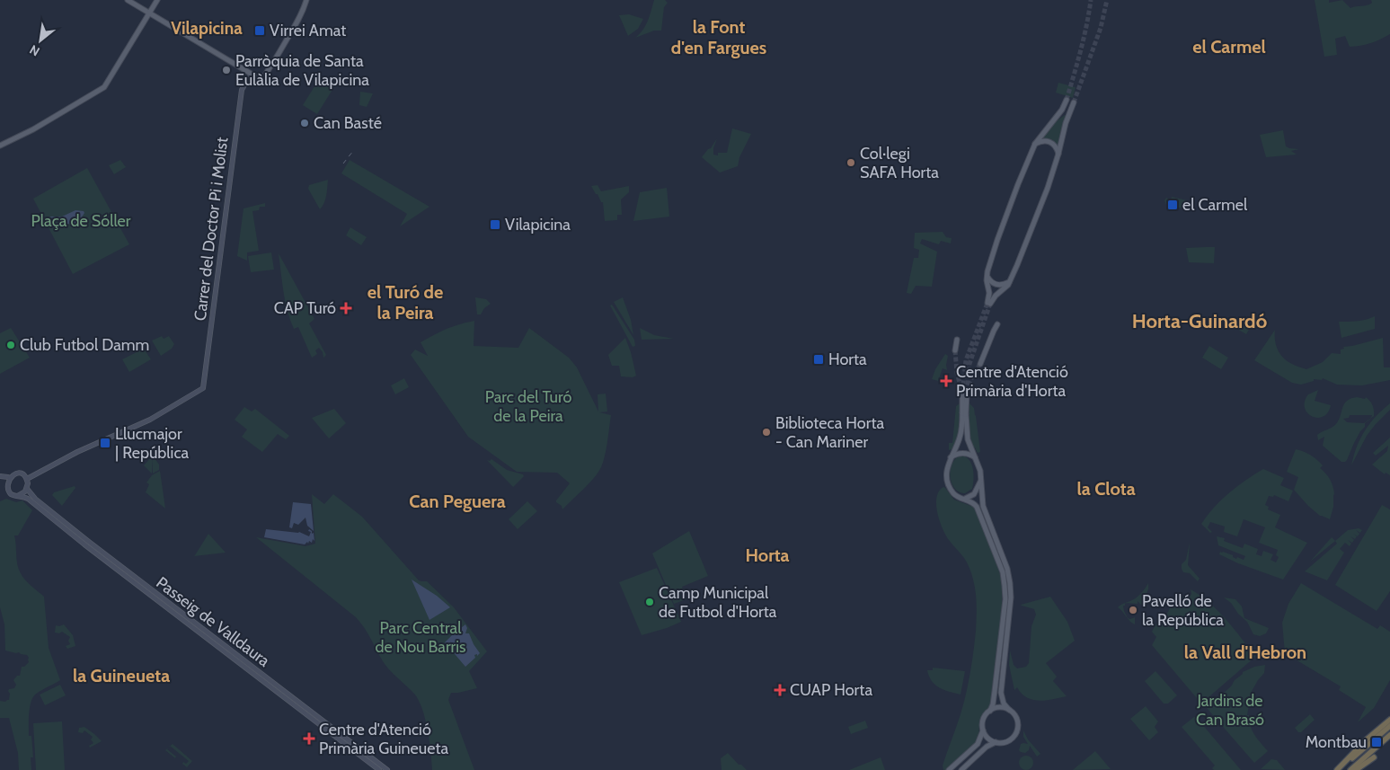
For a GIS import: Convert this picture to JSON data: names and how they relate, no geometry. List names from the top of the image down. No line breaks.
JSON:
{"streets":{"main road":["Carrer del Doctor Pi i Molist","Passeig de Valldaura"]},"crossings":[["Carrer del Doctor Pi i Molist","Passeig de Valldaura"]],"districts":["la Font d'en Fargues","Vilapicina","el Carmel","el Turó de la Peira","Horta-Guinardó","la Clota","Can Peguera","Horta","la Vall d'Hebron","la Guineueta"],"parks":["Plaça de Sóller","Parc del Turó de la Peira","Parc Central de Nou Barris","Jardins de Can Brasó"],"places":{"transit":["Virrei Amat","el Carmel","Vilapicina","Horta","Llucmajor | República","Montbau"],"other":["Parròquia de Santa Eulàlia de Vilapicina","Can Basté","Col·legi SAFA Horta","Club Futbol Damm","Biblioteca Horta - Can Mariner","Camp Municipal de Futbol d'Horta","Pavelló de la República"],"health":["CAP Turó","Centre d'Atenció Primària d'Horta","CUAP Horta","Centre d'Atenció Primària Guineueta"]},"north":"bottom left"}
